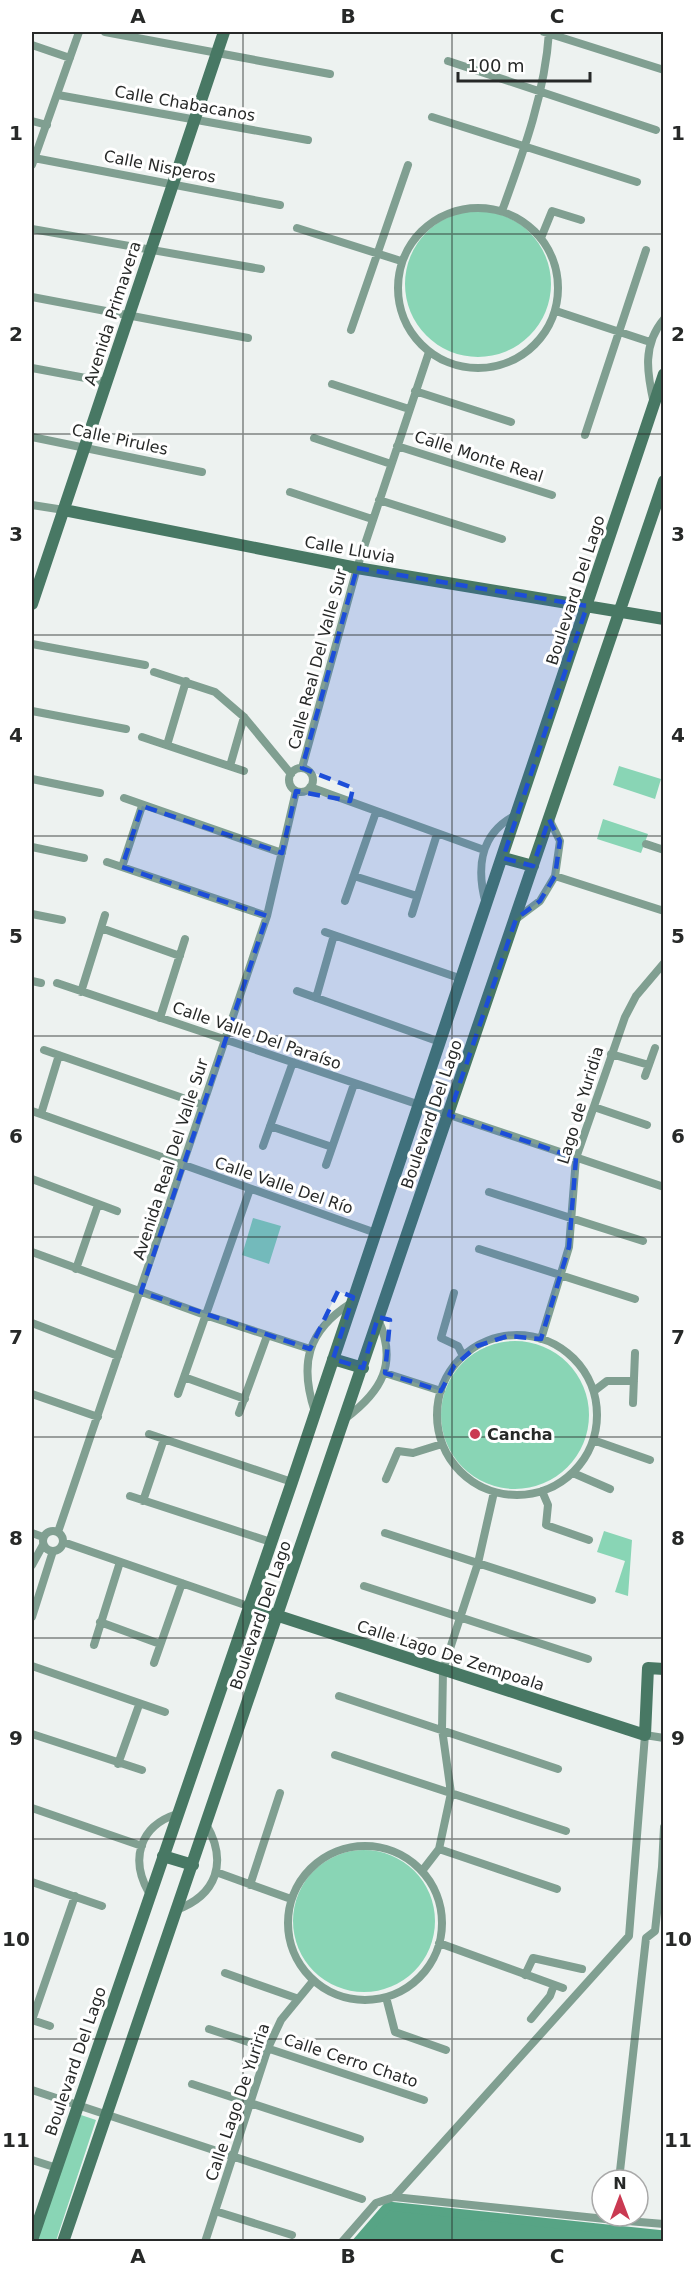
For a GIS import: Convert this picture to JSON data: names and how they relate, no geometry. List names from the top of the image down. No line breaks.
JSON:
{"streets":{"street":["Calle Chabacanos","Calle Nisperos","Avenida Primavera","Calle Pirules","Calle Monte Real","Calle Lluvia","Boulevard Del Lago","Calle Real Del Valle Sur","Calle Valle Del Paraíso","Lago de Yuridia","Avenida Real Del Valle Sur","Calle Valle Del Río","Calle Lago De Zempoala","Calle Cerro Chato","Calle Lago De Yuriria"]},"crossings":[["Calle Chabacanos","Avenida Primavera"],["Calle Nisperos","Avenida Primavera"],["Avenida Primavera","Calle Pirules"],["Avenida Primavera","Calle Lluvia"],["Calle Monte Real","Calle Real Del Valle Sur"],["Calle Lluvia","Boulevard Del Lago"],["Calle Lluvia","Calle Real Del Valle Sur"],["Boulevard Del Lago","Calle Valle Del Paraíso"],["Boulevard Del Lago","Calle Valle Del Río"],["Boulevard Del Lago","Calle Lago De Zempoala"],["Calle Real Del Valle Sur","Avenida Real Del Valle Sur"],["Calle Valle Del Paraíso","Lago de Yuridia"],["Calle Valle Del Paraíso","Avenida Real Del Valle Sur"],["Avenida Real Del Valle Sur","Calle Valle Del Río"],["Calle Cerro Chato","Calle Lago De Yuriria"]],"places":["Cancha"],"scale_bar":"100 m","north":"top","grid":{"columns":["A","B","C"],"rows":["1","2","3","4","5","6","7","8","9","10","11"]}}
